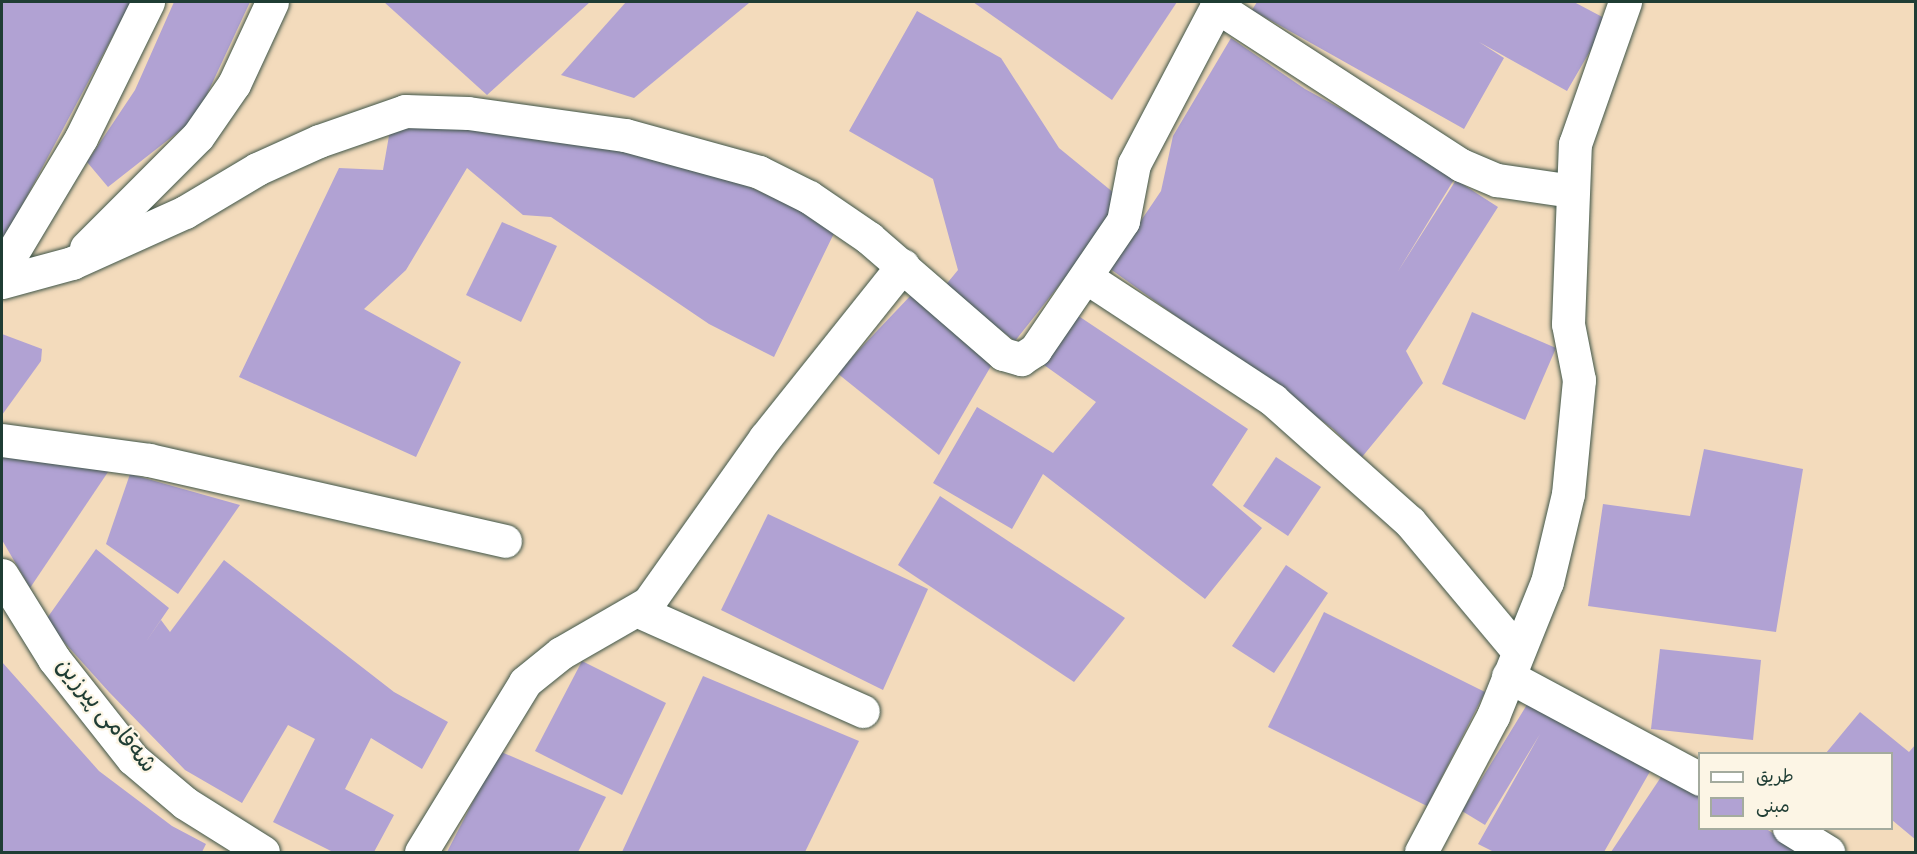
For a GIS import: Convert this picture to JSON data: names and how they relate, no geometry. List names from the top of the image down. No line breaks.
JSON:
{"streets":{"street":["شەقامی پیرزین"]},"legend":["طريق","مبنى"]}
